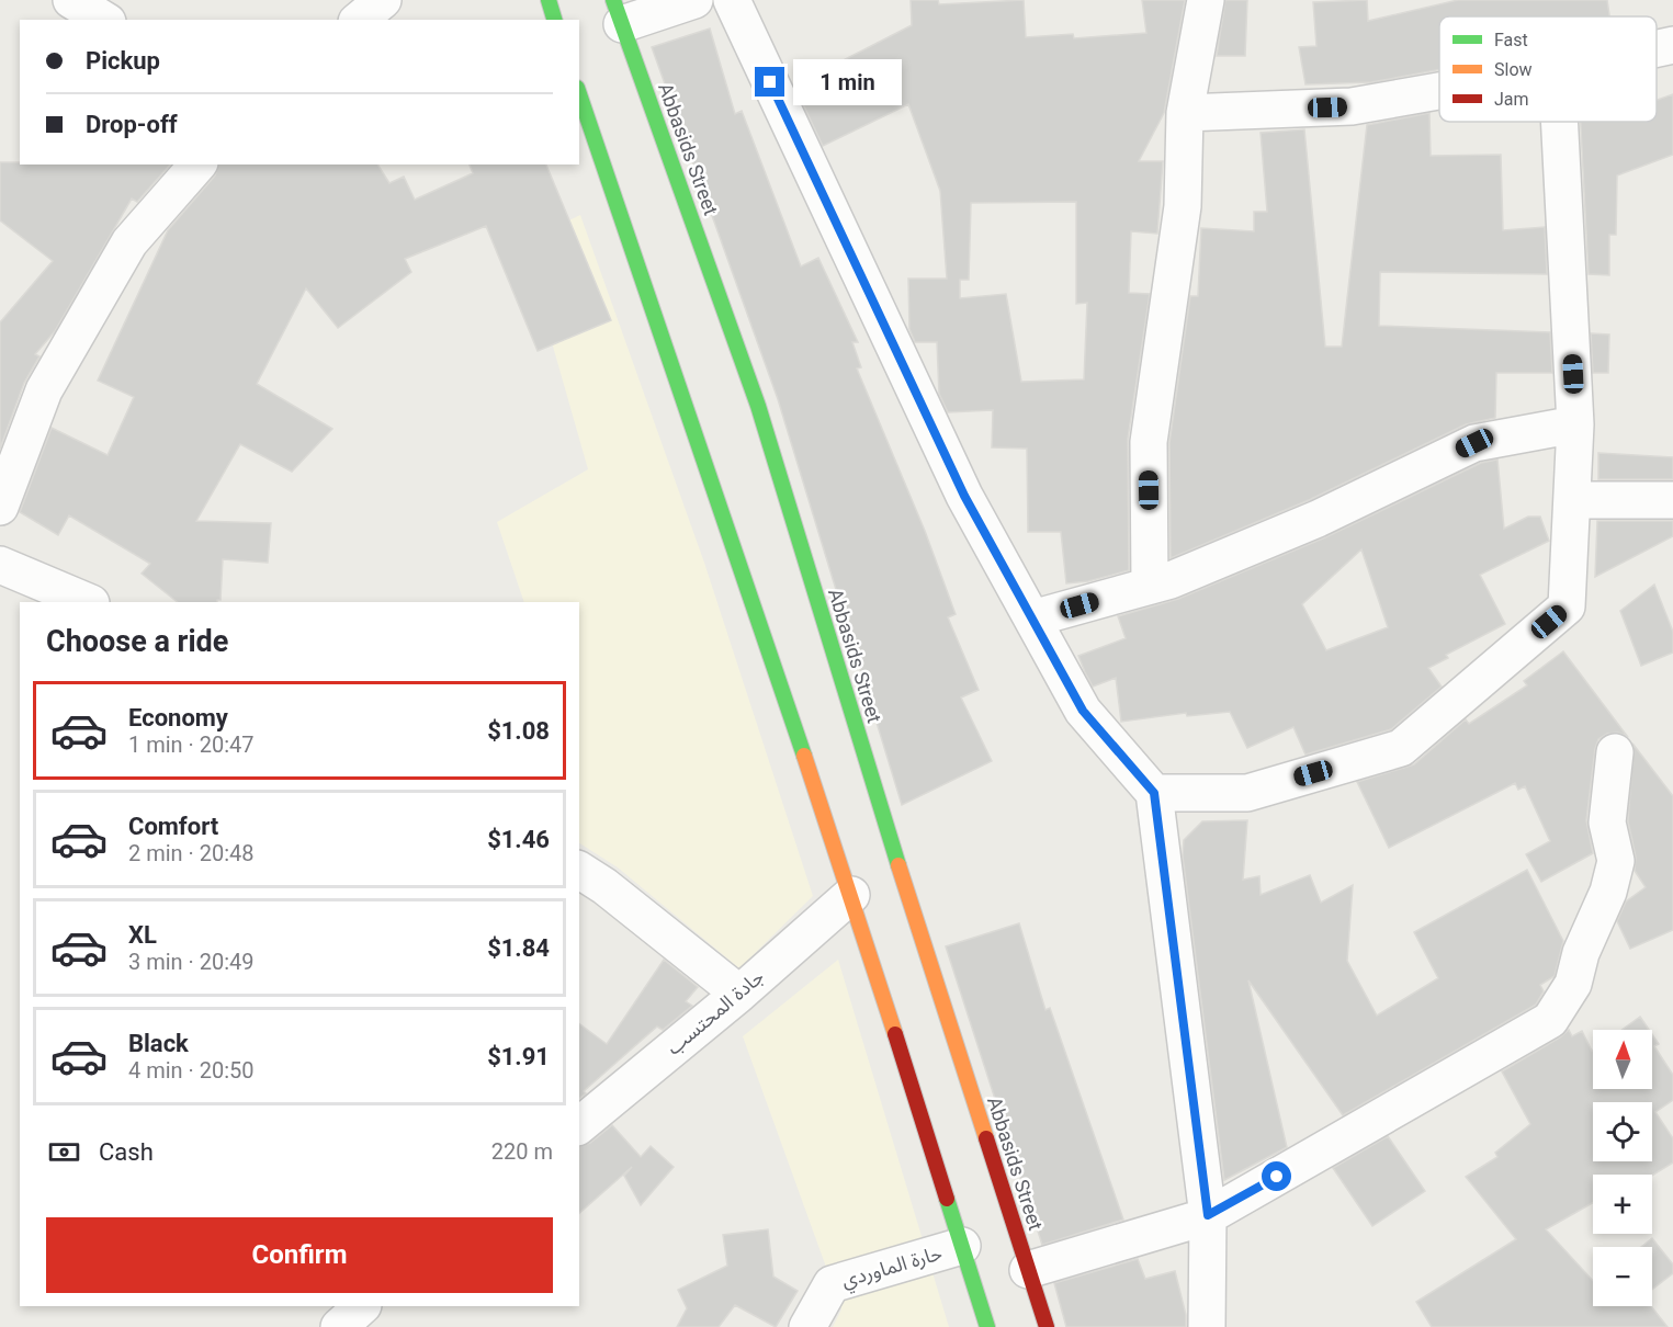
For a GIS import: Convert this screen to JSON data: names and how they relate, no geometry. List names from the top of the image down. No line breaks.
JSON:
{"streets":{"main road":["Abbasids Street"],"street":["جادة المحتسب","حارة الماوردي"]},"legend":["Fast","Slow","Jam"],"north":"top","page":{"banner":["Pickup","Drop-off"],"bubble":"1 min","heading":"Choose a ride","list":[{"name":"Economy","note":"1 min · 20:47","value":"$1.08"},{"name":"Comfort","note":"2 min · 20:48","value":"$1.46"},{"name":"XL","note":"3 min · 20:49","value":"$1.84"},{"name":"Black","note":"4 min · 20:50","value":"$1.91"}],"map_buttons":["+","−"],"pay":["Cash","220 m"],"buttons":"Confirm"}}
